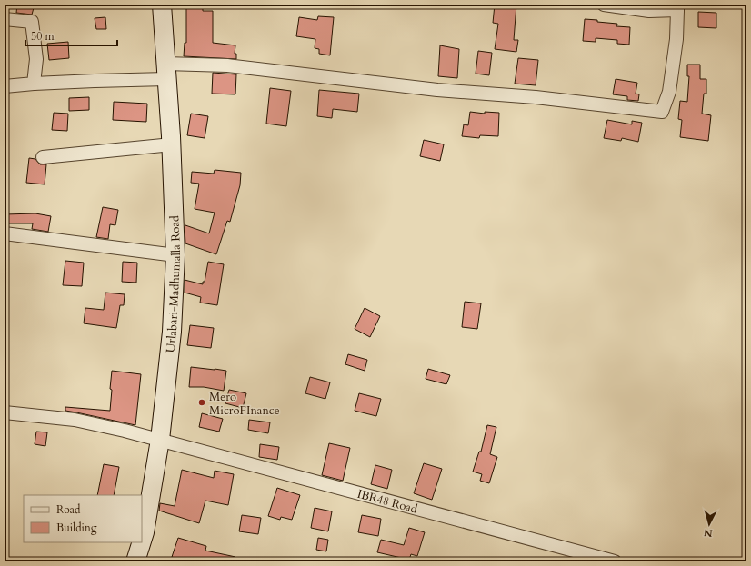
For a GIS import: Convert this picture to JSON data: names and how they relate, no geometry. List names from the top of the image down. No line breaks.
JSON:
{"streets":{"main road":["Urlabari-Madhumalla Road"],"street":["IBR48 Road"]},"crossings":[["Urlabari-Madhumalla Road","IBR48 Road"]],"places":["Mero MicroFInance"],"legend":["Road","Building"],"scale_bar":"50 m","north":"bottom"}
